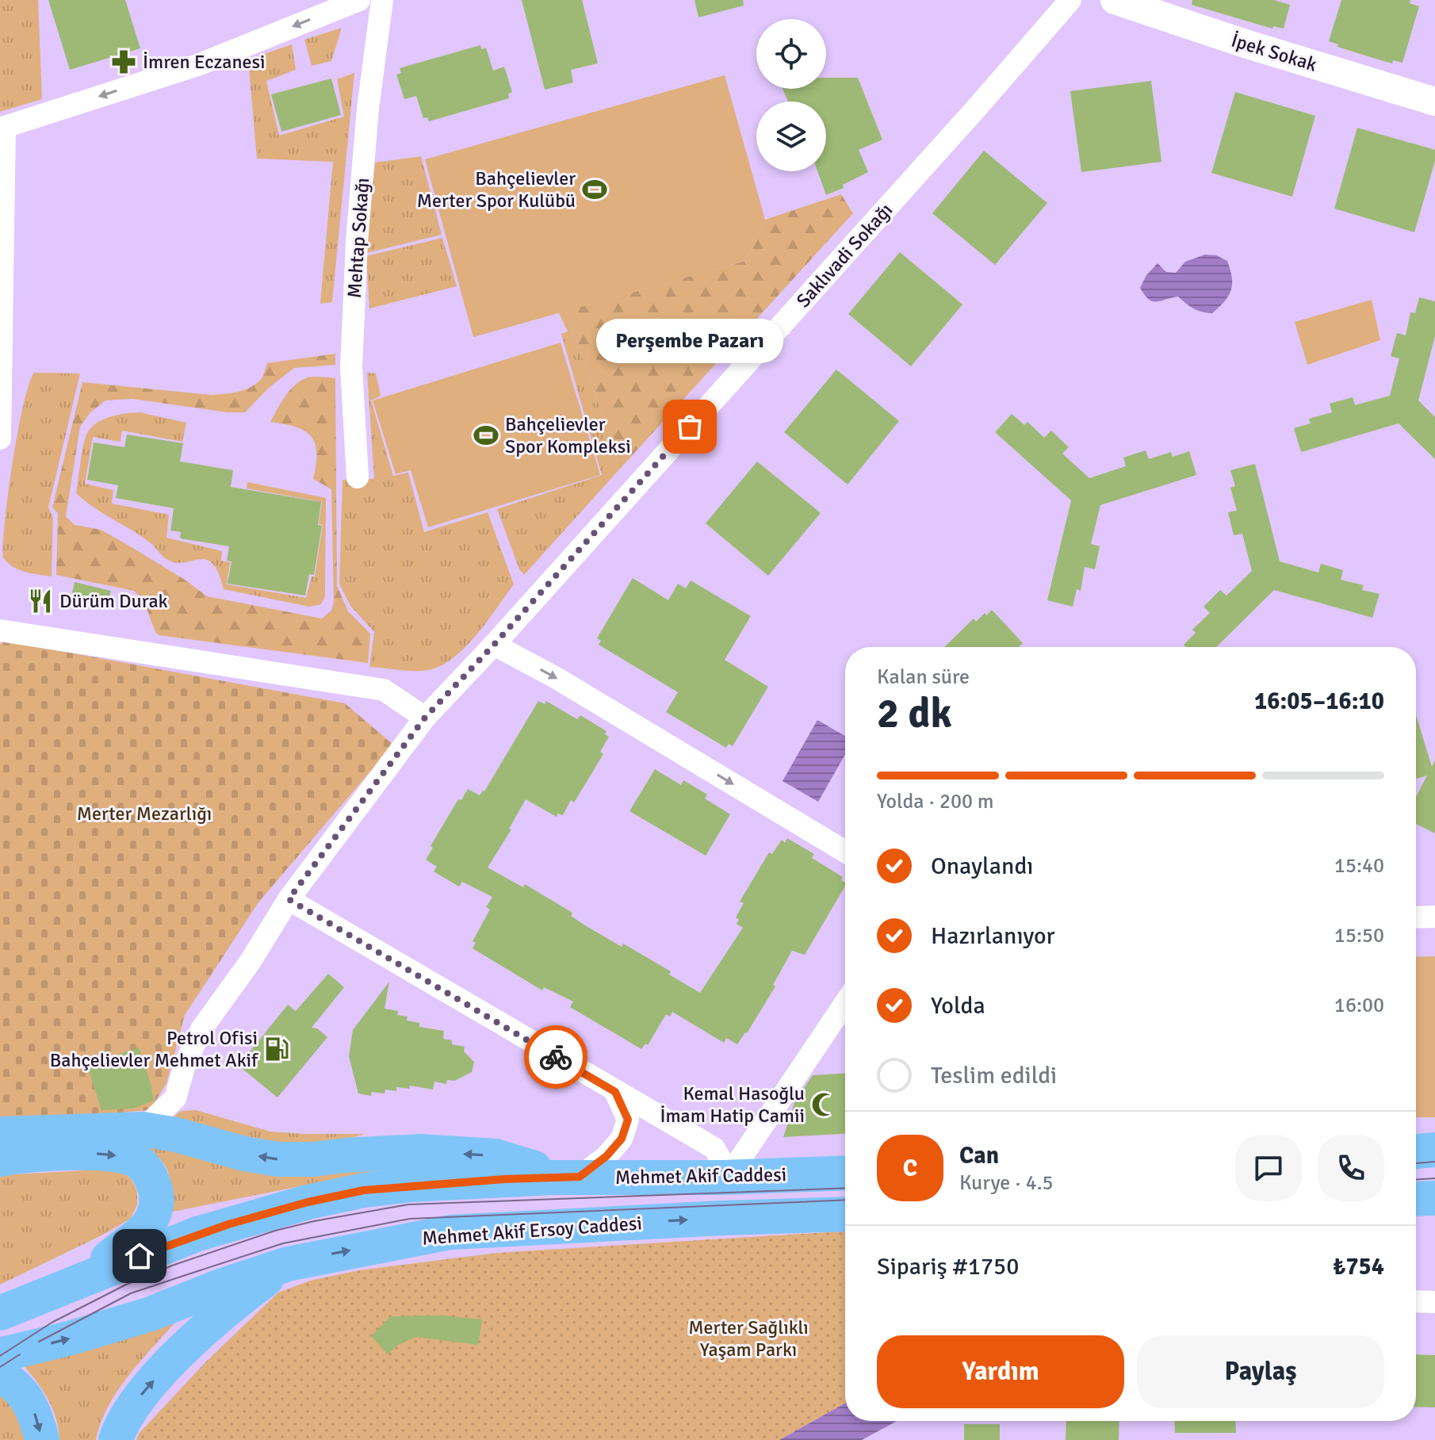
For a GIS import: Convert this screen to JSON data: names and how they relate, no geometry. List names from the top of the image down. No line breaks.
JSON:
{"streets":{"main road":["Mehmet Akif Caddesi","Mehmet Akif Ersoy Caddesi"],"street":["İpek Sokak","Mehtap Sokağı","Saklıvadi Sokağı"]},"parks":["Merter Mezarlığı","Merter Sağlıklı Yaşam Parkı"],"places":{"pharmacy":["İmren Eczanesi"],"sports":["Bahçelievler Merter Spor Kulübü","Bahçelievler Spor Kompleksi"],"other":["Perşembe Pazarı"],"restaurant":["Dürüm Durak"],"fuel station":["Petrol Ofisi Bahçelievler Mehmet Akif"],"mosque":["Kemal Hasoğlu İmam Hatip Camii"]},"page":{"bubble":"Perşembe Pazarı","heading":["2 dk","Kalan süre","16:05–16:10"],"panel":["Can","Kurye · 4.5","Sipariş #1750","₺754"],"bar":"Yolda · 200 m","list":[["Onaylandı","15:40"],["Hazırlanıyor","15:50"],["Yolda","16:00"],"Teslim edildi"],"round":"C","buttons":["Yardım","Paylaş"]}}
